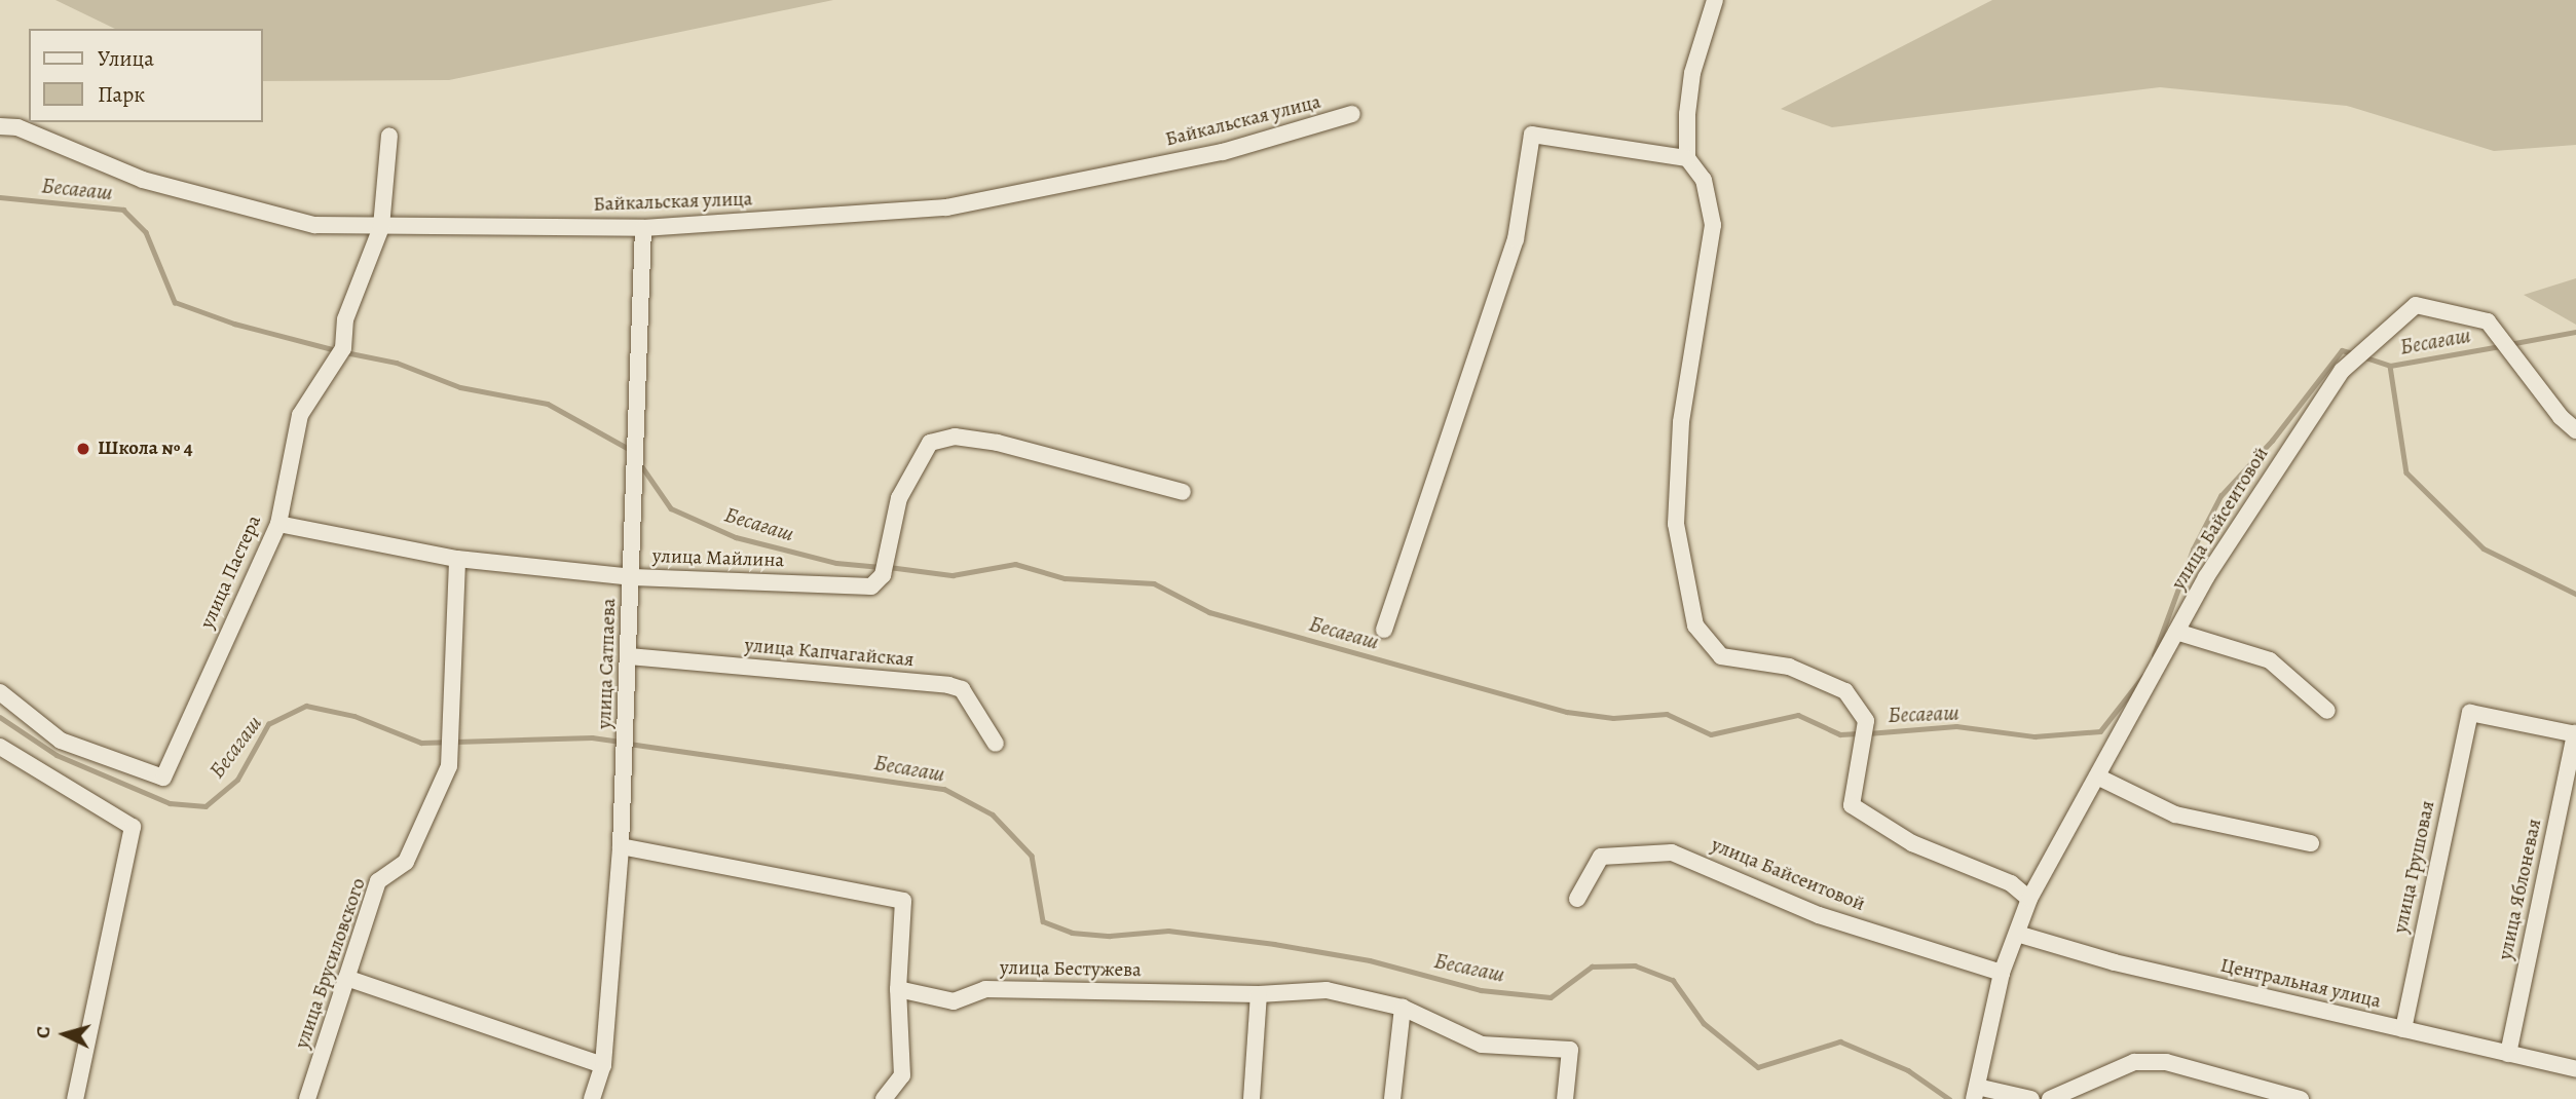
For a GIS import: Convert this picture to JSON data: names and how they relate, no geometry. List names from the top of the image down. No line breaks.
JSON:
{"streets":{"street":["Байкальская улица","улица Байсеитовой","улица Майлина","улица Пастера","улица Капчагайская","улица Сатпаева","улица Грушовая","улица Яблоневая","улица Брусиловского","улица Бестужева","Центральная улица"]},"crossings":[["Байкальская улица","улица Пастера"],["Байкальская улица","улица Сатпаева"],["улица Байсеитовой","Центральная улица"],["улица Майлина","улица Пастера"],["улица Майлина","улица Сатпаева"],["улица Майлина","улица Брусиловского"],["улица Капчагайская","улица Сатпаева"],["улица Грушовая","улица Яблоневая"],["улица Грушовая","Центральная улица"],["улица Яблоневая","Центральная улица"]],"water":["Бесағаш","Бесагаш"],"places":["Школа № 4"],"legend":["Улица","Парк"],"north":"left"}
